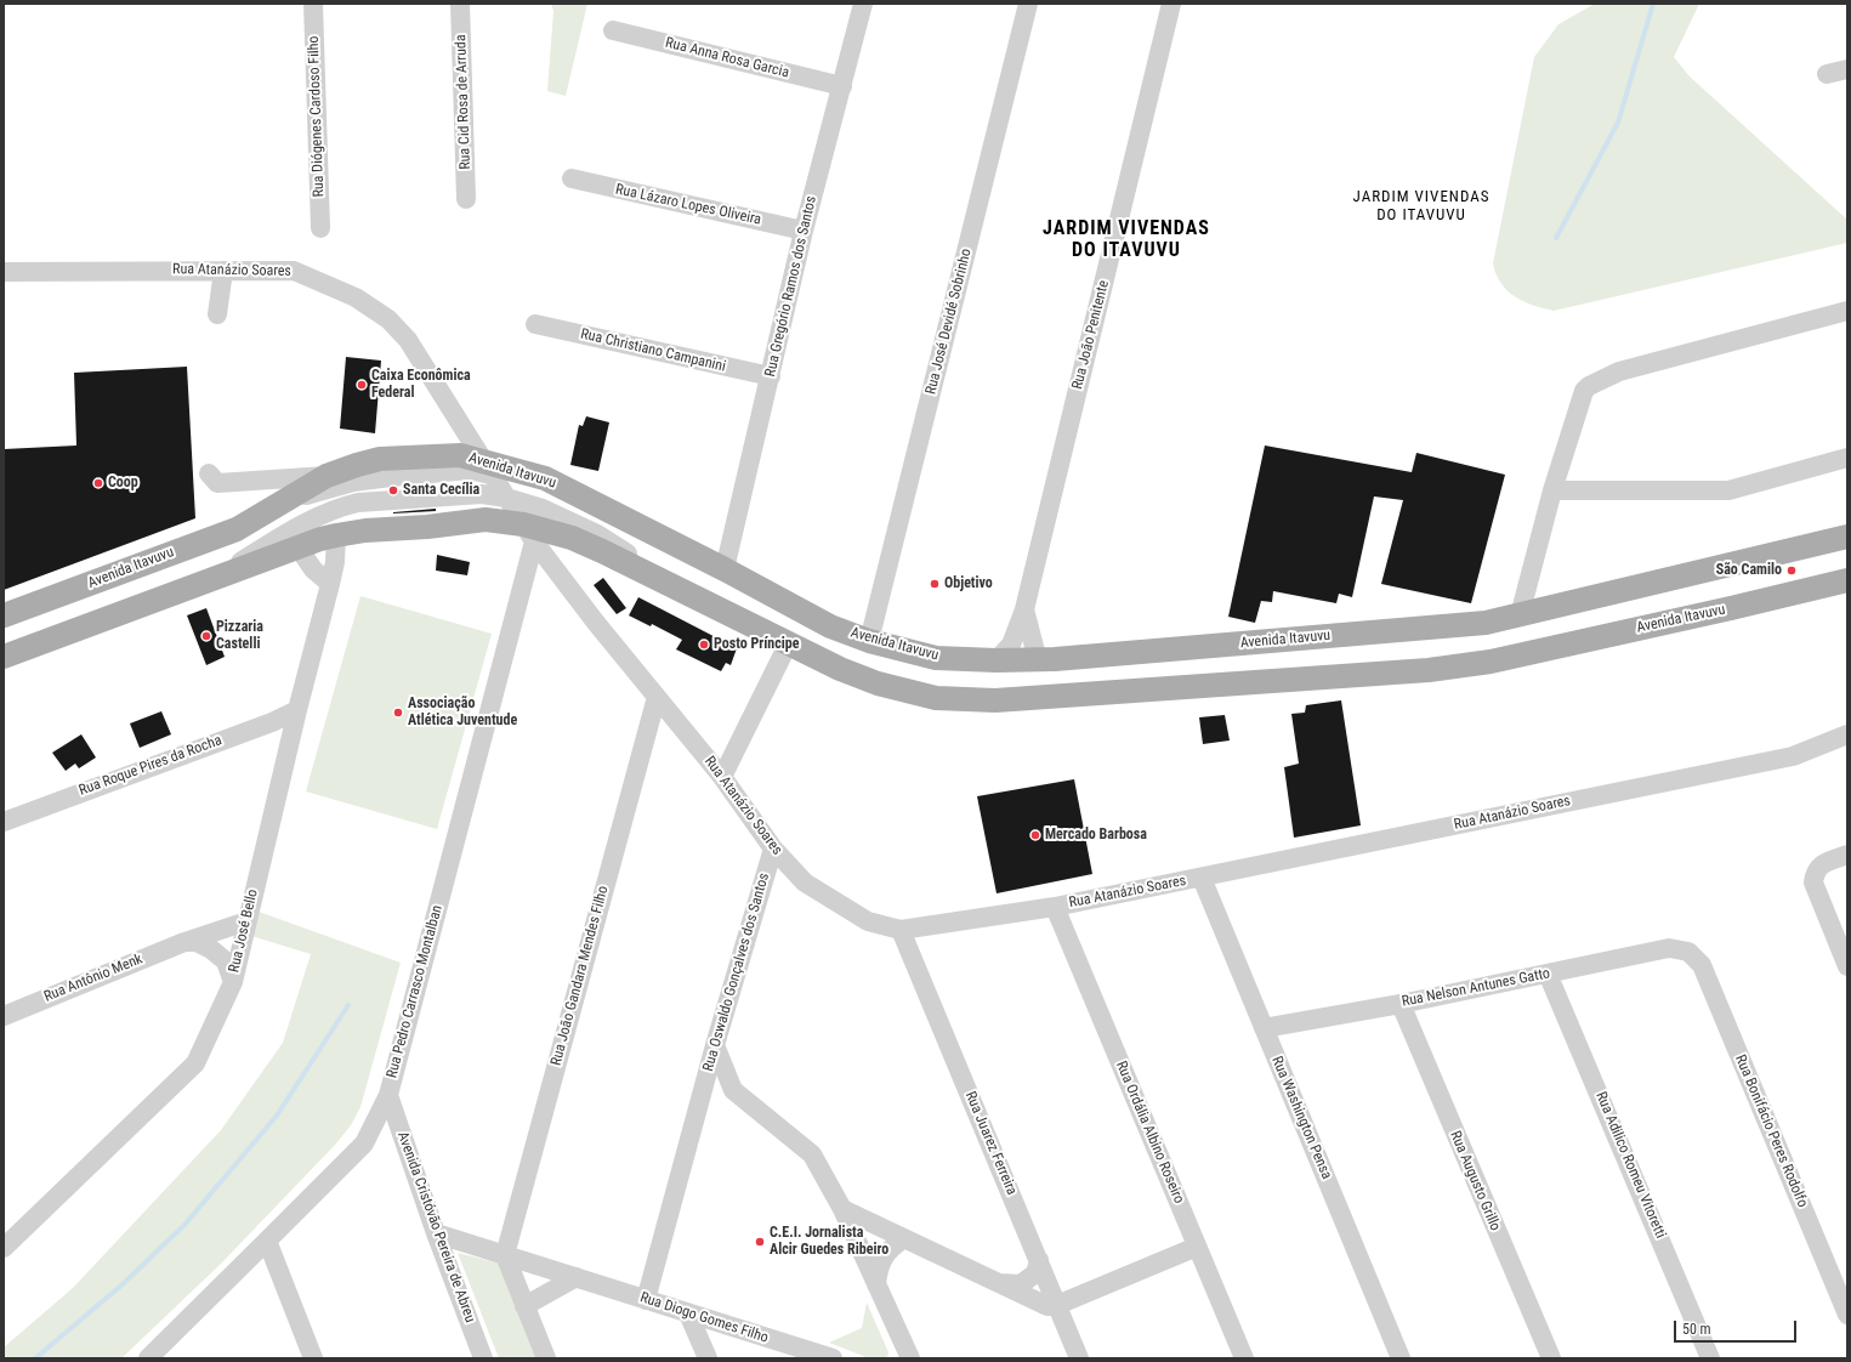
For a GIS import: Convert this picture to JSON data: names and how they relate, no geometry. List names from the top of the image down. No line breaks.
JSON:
{"streets":{"main road":["Avenida Itavuvu"],"street":["Rua Anna Rosa Garcia","Rua Cid Rosa de Arruda","Rua Diógenes Cardoso Filho","Rua Lázaro Lopes Oliveira","Rua Atanázio Soares","Rua Gregório Ramos dos Santos","Rua José Devidé Sobrinho","Rua João Penitente","Rua Christiano Campanini","Rua Roque Pires da Rocha","Rua José Bello","Rua Oswaldo Gonçalves dos Santos","Rua João Gandara Mendes Filho","Rua Antônio Menk","Rua Nelson Antunes Gatto","Rua Pedro Carrasco Montalban","Rua Washington Pensa","Rua Bonifácio Peres Rodolfo","Rua Ordália Albino Roseiro","Rua Juarez Ferreira","Rua Adilico Romeu Vitoretti","Rua Augusto Grillo","Avenida Cristóvão Pereira de Abreu","Rua Diogo Gomes Filho"]},"crossings":[["Rua Anna Rosa Garcia","Rua Gregório Ramos dos Santos"],["Rua Lázaro Lopes Oliveira","Rua Gregório Ramos dos Santos"],["Rua Atanázio Soares","Avenida Itavuvu"],["Rua Atanázio Soares","Rua Oswaldo Gonçalves dos Santos"],["Rua Atanázio Soares","Rua João Gandara Mendes Filho"],["Rua Atanázio Soares","Rua Pedro Carrasco Montalban"],["Rua Atanázio Soares","Rua Washington Pensa"],["Rua Atanázio Soares","Rua Ordália Albino Roseiro"],["Rua Atanázio Soares","Rua Juarez Ferreira"],["Rua Gregório Ramos dos Santos","Rua Christiano Campanini"],["Rua Gregório Ramos dos Santos","Avenida Itavuvu"],["Rua José Devidé Sobrinho","Avenida Itavuvu"],["Rua João Penitente","Avenida Itavuvu"],["Avenida Itavuvu","Rua José Bello"],["Avenida Itavuvu","Rua Pedro Carrasco Montalban"],["Rua Roque Pires da Rocha","Rua José Bello"],["Rua José Bello","Rua Antônio Menk"],["Rua Oswaldo Gonçalves dos Santos","Rua Diogo Gomes Filho"],["Rua João Gandara Mendes Filho","Rua Diogo Gomes Filho"],["Rua Nelson Antunes Gatto","Rua Washington Pensa"],["Rua Nelson Antunes Gatto","Rua Bonifácio Peres Rodolfo"],["Rua Nelson Antunes Gatto","Rua Adilico Romeu Vitoretti"],["Rua Nelson Antunes Gatto","Rua Augusto Grillo"],["Rua Pedro Carrasco Montalban","Avenida Cristóvão Pereira de Abreu"],["Avenida Cristóvão Pereira de Abreu","Rua Diogo Gomes Filho"]],"districts":["JARDIM VIVENDAS DO ITAVUVU","JARDIM VIVENDAS DO ITAVUVU"],"places":["Caixa Econômica Federal","Coop","Santa Cecília","São Camilo","Objetivo","Pizzaria Castelli","Posto Príncipe","Associação Atlética Juventude","Mercado Barbosa","C.E.I. Jornalista Alcir Guedes Ribeiro"],"scale_bar":"50 m"}
